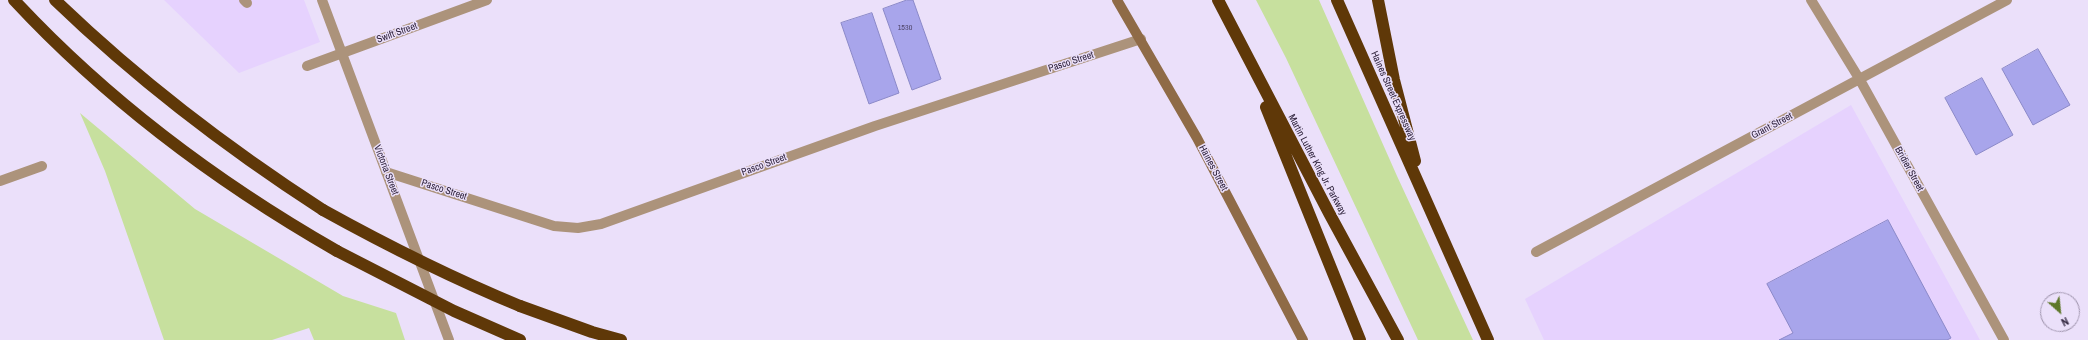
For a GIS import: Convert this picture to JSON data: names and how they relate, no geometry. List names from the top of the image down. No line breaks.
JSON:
{"streets":{"highway":["Haines Street Expressway","Martin Luther King Jr. Parkway"],"street":["Swift Street","Pasco Street","Grant Street","Haines Street","Bridier Street","Victoria Street"]},"crossings":[["Swift Street","Victoria Street"],["Pasco Street","Haines Street"],["Pasco Street","Victoria Street"],["Grant Street","Bridier Street"]],"house_numbers":["1530"],"north":"bottom right"}
